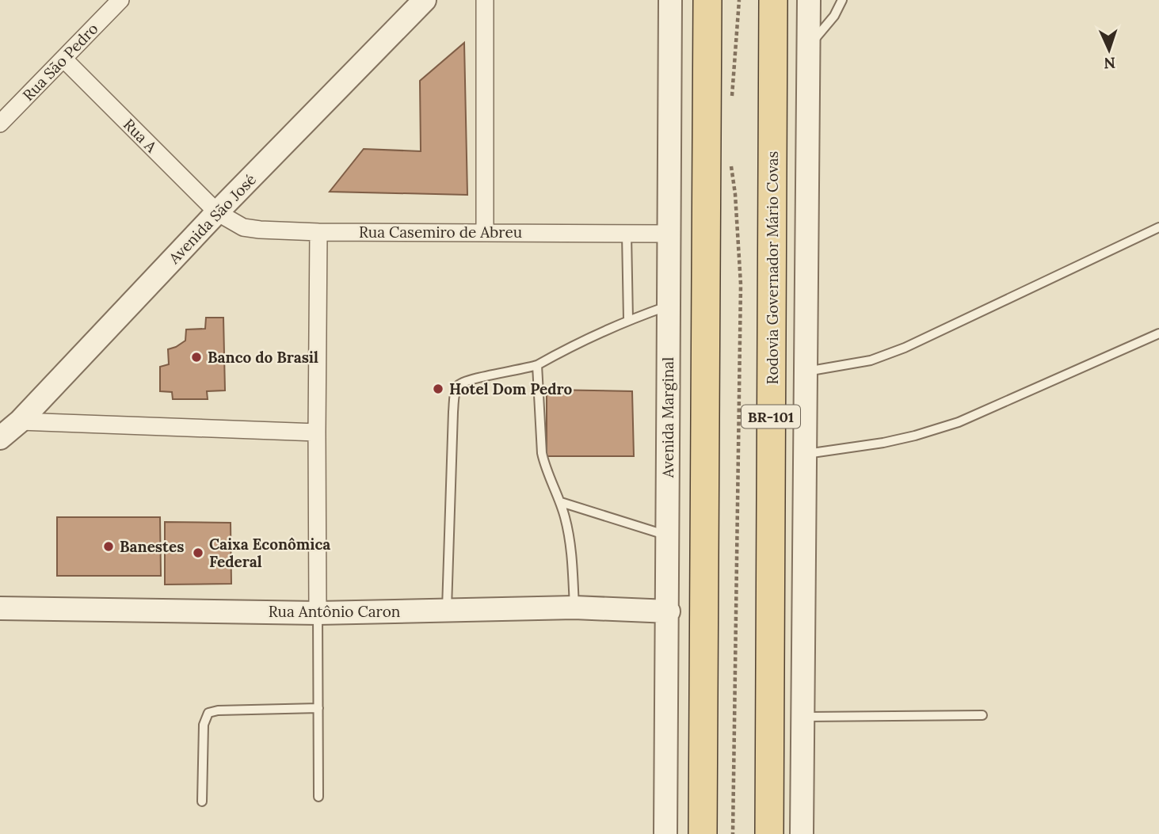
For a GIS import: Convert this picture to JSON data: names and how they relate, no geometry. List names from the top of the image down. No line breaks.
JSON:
{"streets":{"main road":["Rodovia Governador Mário Covas","BR-101"],"street":["Rua São Pedro","Rua A","Avenida São José","Rua Casemiro de Abreu","Avenida Marginal","Rua Antônio Caron"]},"crossings":[["Rua São Pedro","Rua A"],["Rua A","Avenida São José"],["Rua A","Rua Casemiro de Abreu"],["Avenida São José","Rua Casemiro de Abreu"],["Rua Casemiro de Abreu","Avenida Marginal"],["Avenida Marginal","Rua Antônio Caron"]],"places":["Banco do Brasil","Hotel Dom Pedro","Banestes","Caixa Econômica Federal"],"north":"bottom"}
